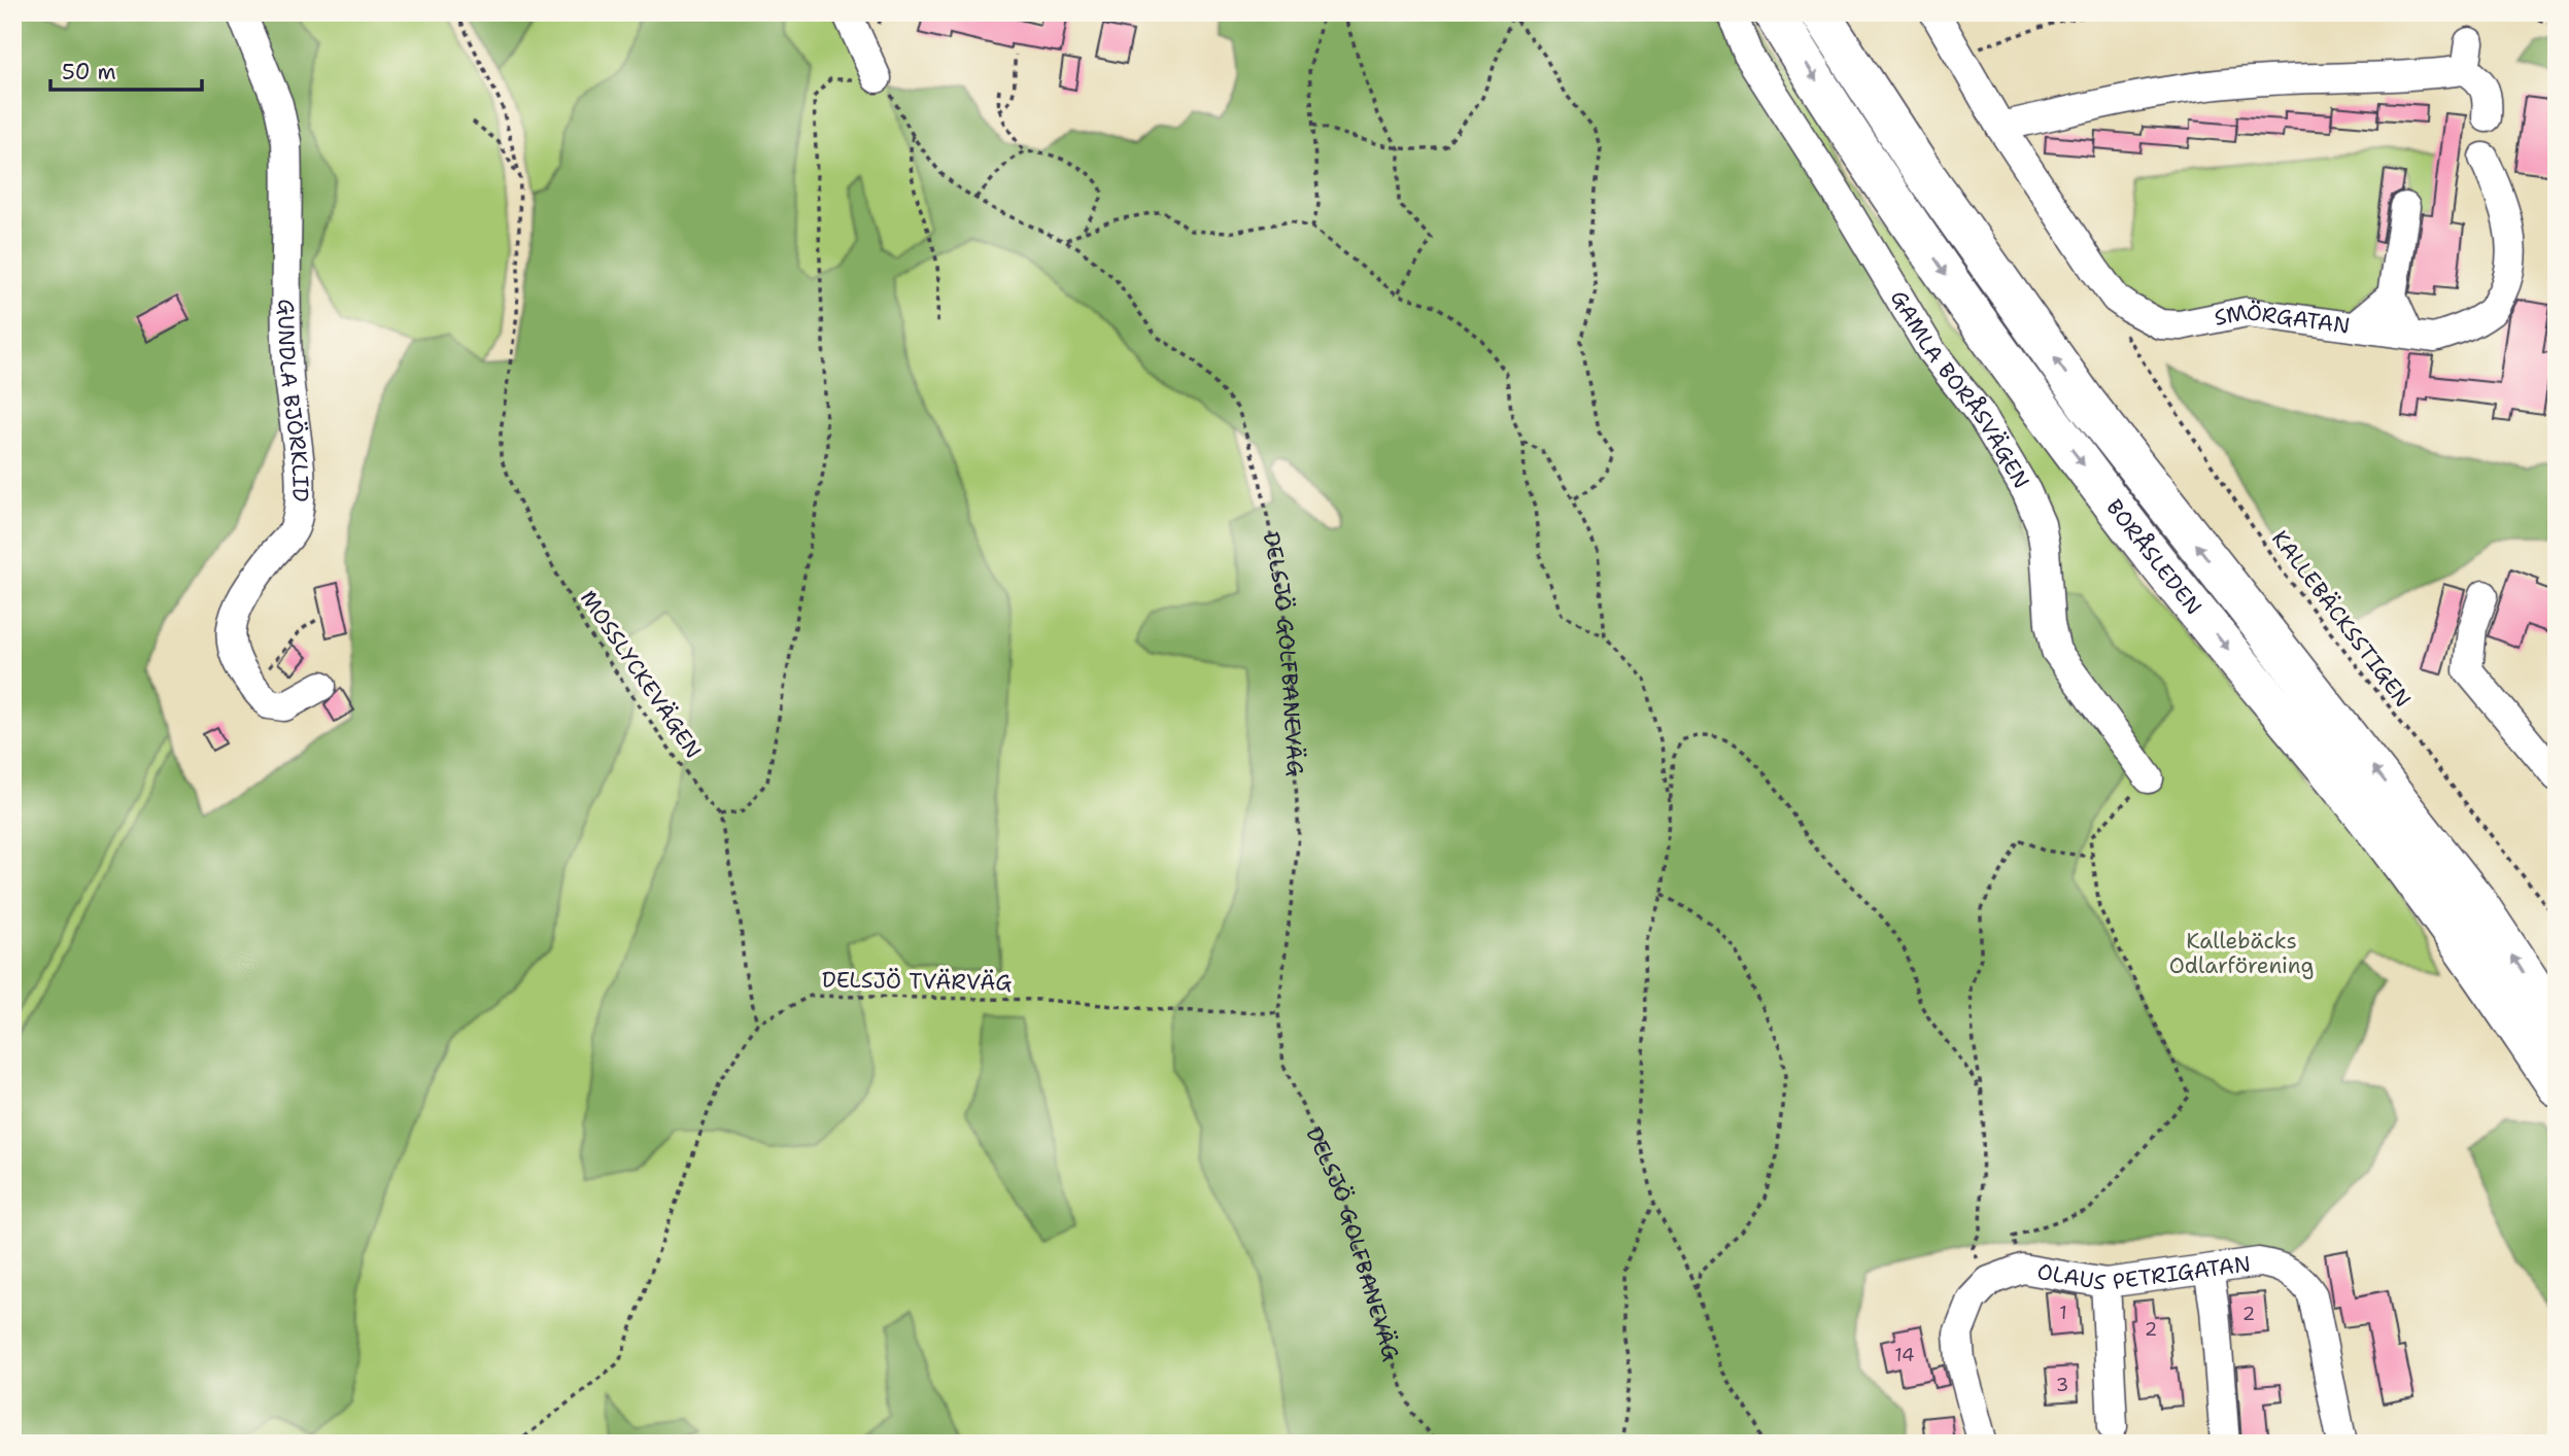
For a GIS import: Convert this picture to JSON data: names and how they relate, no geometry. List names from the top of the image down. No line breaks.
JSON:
{"streets":{"highway":["BORÅSLEDEN"],"street":["SMÖRGATAN","GAMLA BORÅSVÄGEN","GUNDLA BJÖRKLID","OLAUS PETRIGATAN"],"path":["KALLEBÄCKSSTIGEN","DELSJÖ GOLFBANEVÄG","MOSSLYCKEVÄGEN","DELSJÖ TVÄRVÄG"]},"crossings":[["DELSJÖ GOLFBANEVÄG","DELSJÖ TVÄRVÄG"],["MOSSLYCKEVÄGEN","DELSJÖ TVÄRVÄG"]],"parks":["Kallebäcks Odlarförening"],"house_numbers":["1","2","2","14","3"],"scale_bar":"50 m"}
